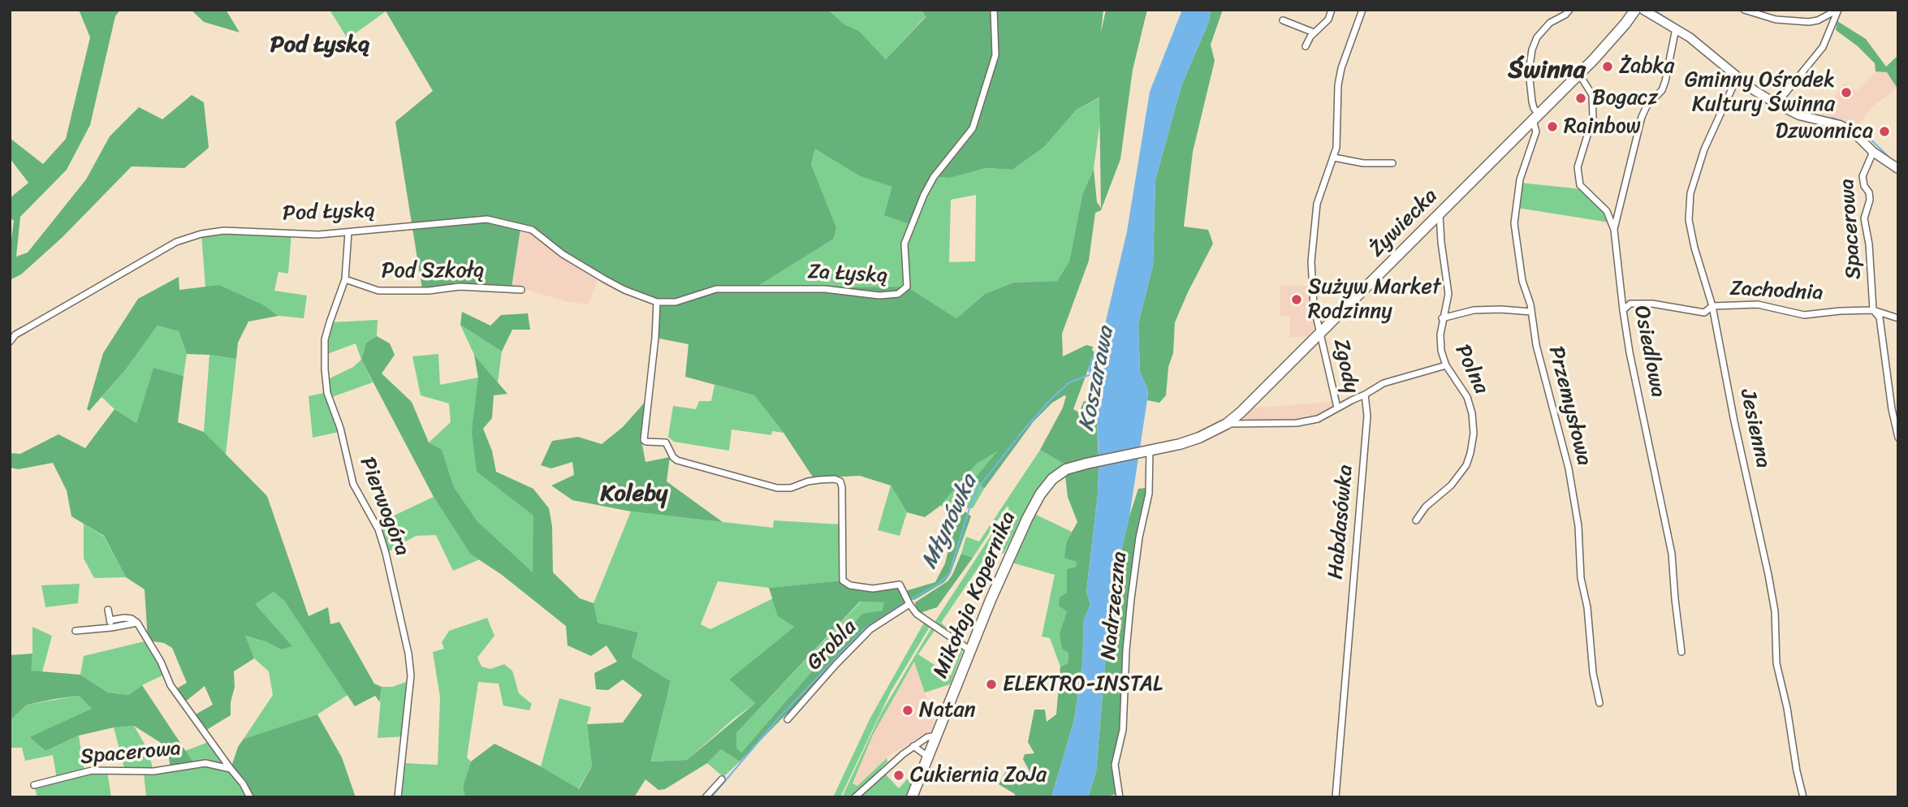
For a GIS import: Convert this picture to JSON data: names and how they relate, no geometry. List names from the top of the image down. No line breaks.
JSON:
{"streets":{"main road":["Żywiecka","Mikołaja Kopernika"],"street":["Pod Łyską","Spacerowa","Pod Szkołą","Za Łyską","Zachodnia","Osiedlowa","Zgody","Polna","Przemysłowa","Jesienna","Pierwogóra","Habdasówka","Nadrzeczna","Grobla"]},"crossings":[["Pod Łyską","Za Łyską"],["Pod Łyską","Pierwogóra"],["Żywiecka","Osiedlowa"],["Żywiecka","Zgody"],["Żywiecka","Polna"],["Żywiecka","Przemysłowa"],["Żywiecka","Mikołaja Kopernika"],["Żywiecka","Nadrzeczna"],["Spacerowa","Zachodnia"],["Pod Szkołą","Pierwogóra"],["Zachodnia","Osiedlowa"],["Zachodnia","Jesienna"],["Mikołaja Kopernika","Nadrzeczna"]],"districts":["Pod Łyską","Świnna","Koleby"],"water":["Koszarawa","Młynówka"],"places":["Żabka","Gminny Ośrodek Kultury Świnna","Bogacz","Rainbow","Dzwonnica","Sużyw Market Rodzinny","ELEKTRO-INSTAL","Natan","Cukiernia ZoJa"]}
